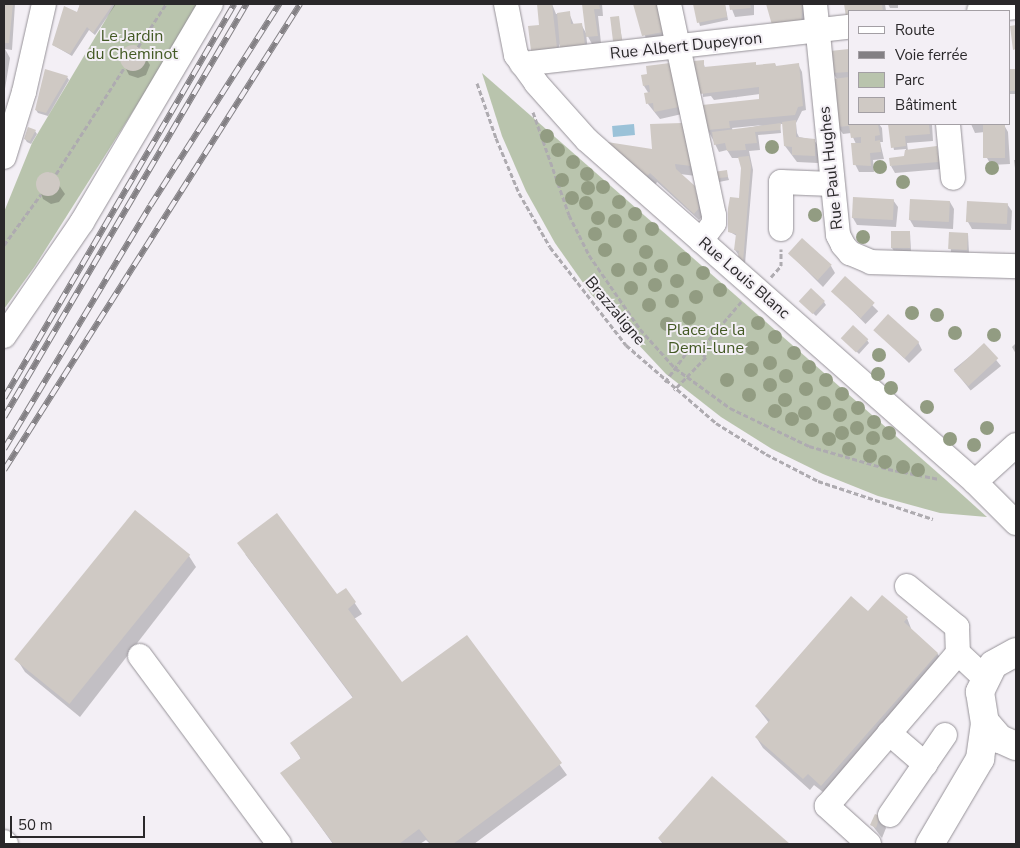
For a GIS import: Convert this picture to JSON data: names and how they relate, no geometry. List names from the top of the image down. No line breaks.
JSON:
{"streets":{"street":["Rue Albert Dupeyron","Rue Paul Hughes","Rue Louis Blanc"],"path":["Brazzaligne"]},"crossings":[["Rue Albert Dupeyron","Rue Paul Hughes"],["Rue Albert Dupeyron","Rue Louis Blanc"]],"parks":["Le Jardin du Cheminot","Place de la Demi-lune"],"legend":["Route","Voie ferrée","Parc","Bâtiment"],"scale_bar":"50 m"}
